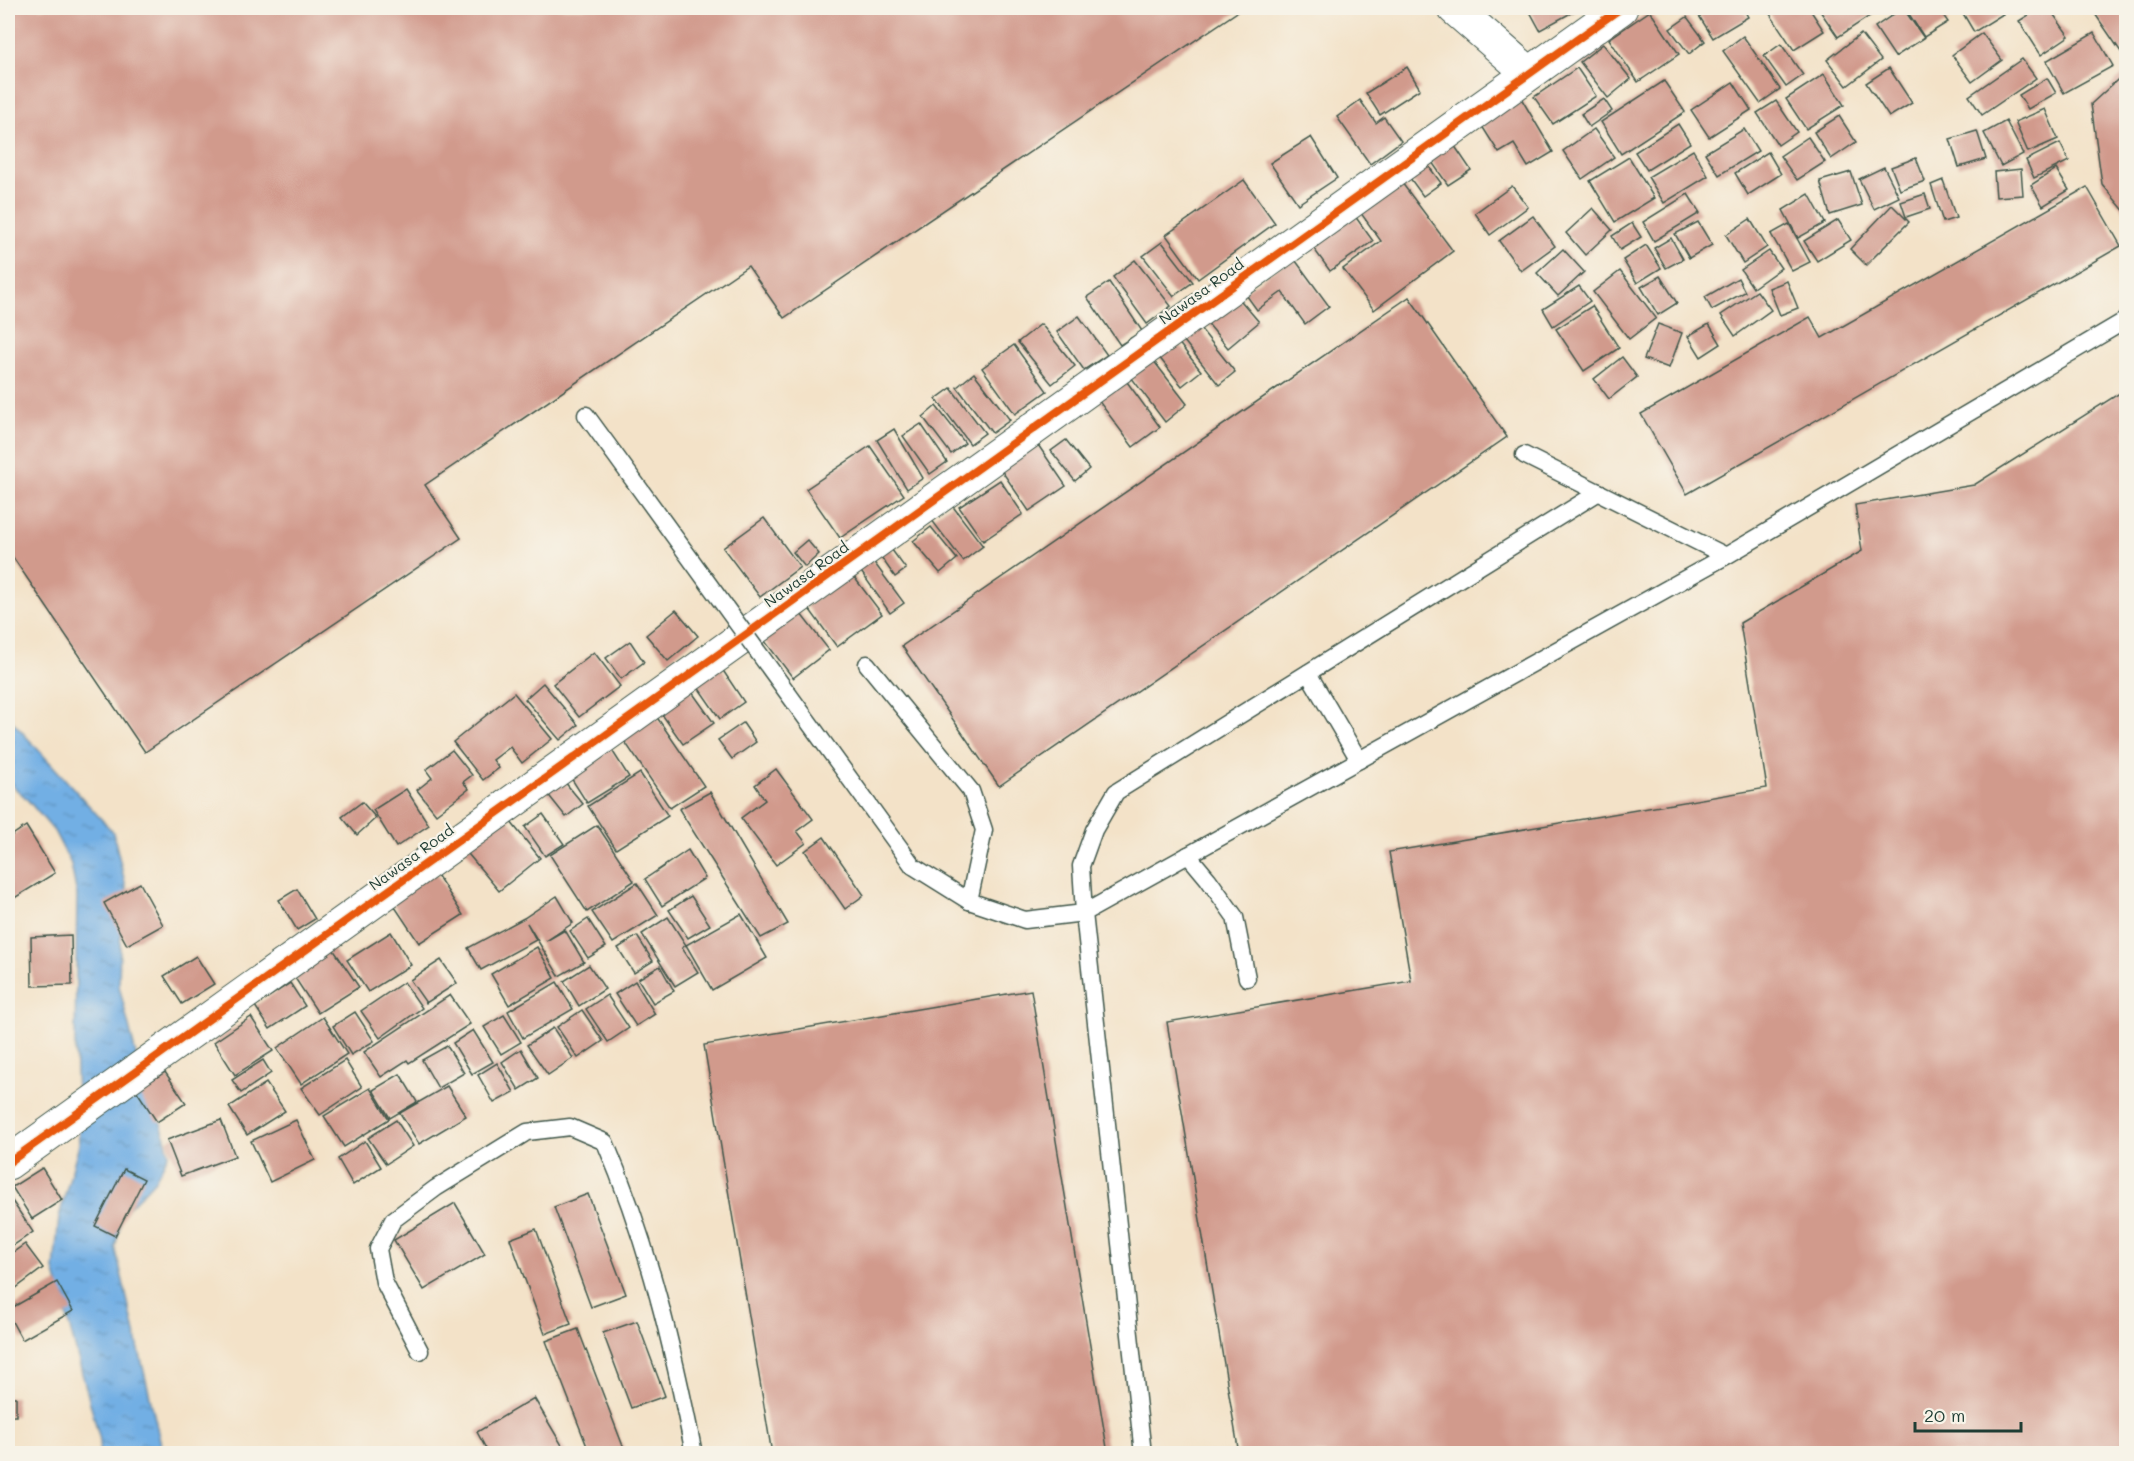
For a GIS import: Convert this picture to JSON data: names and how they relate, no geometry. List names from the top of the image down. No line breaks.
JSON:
{"streets":{"street":["Nawasa Road"]},"scale_bar":"20 m"}
